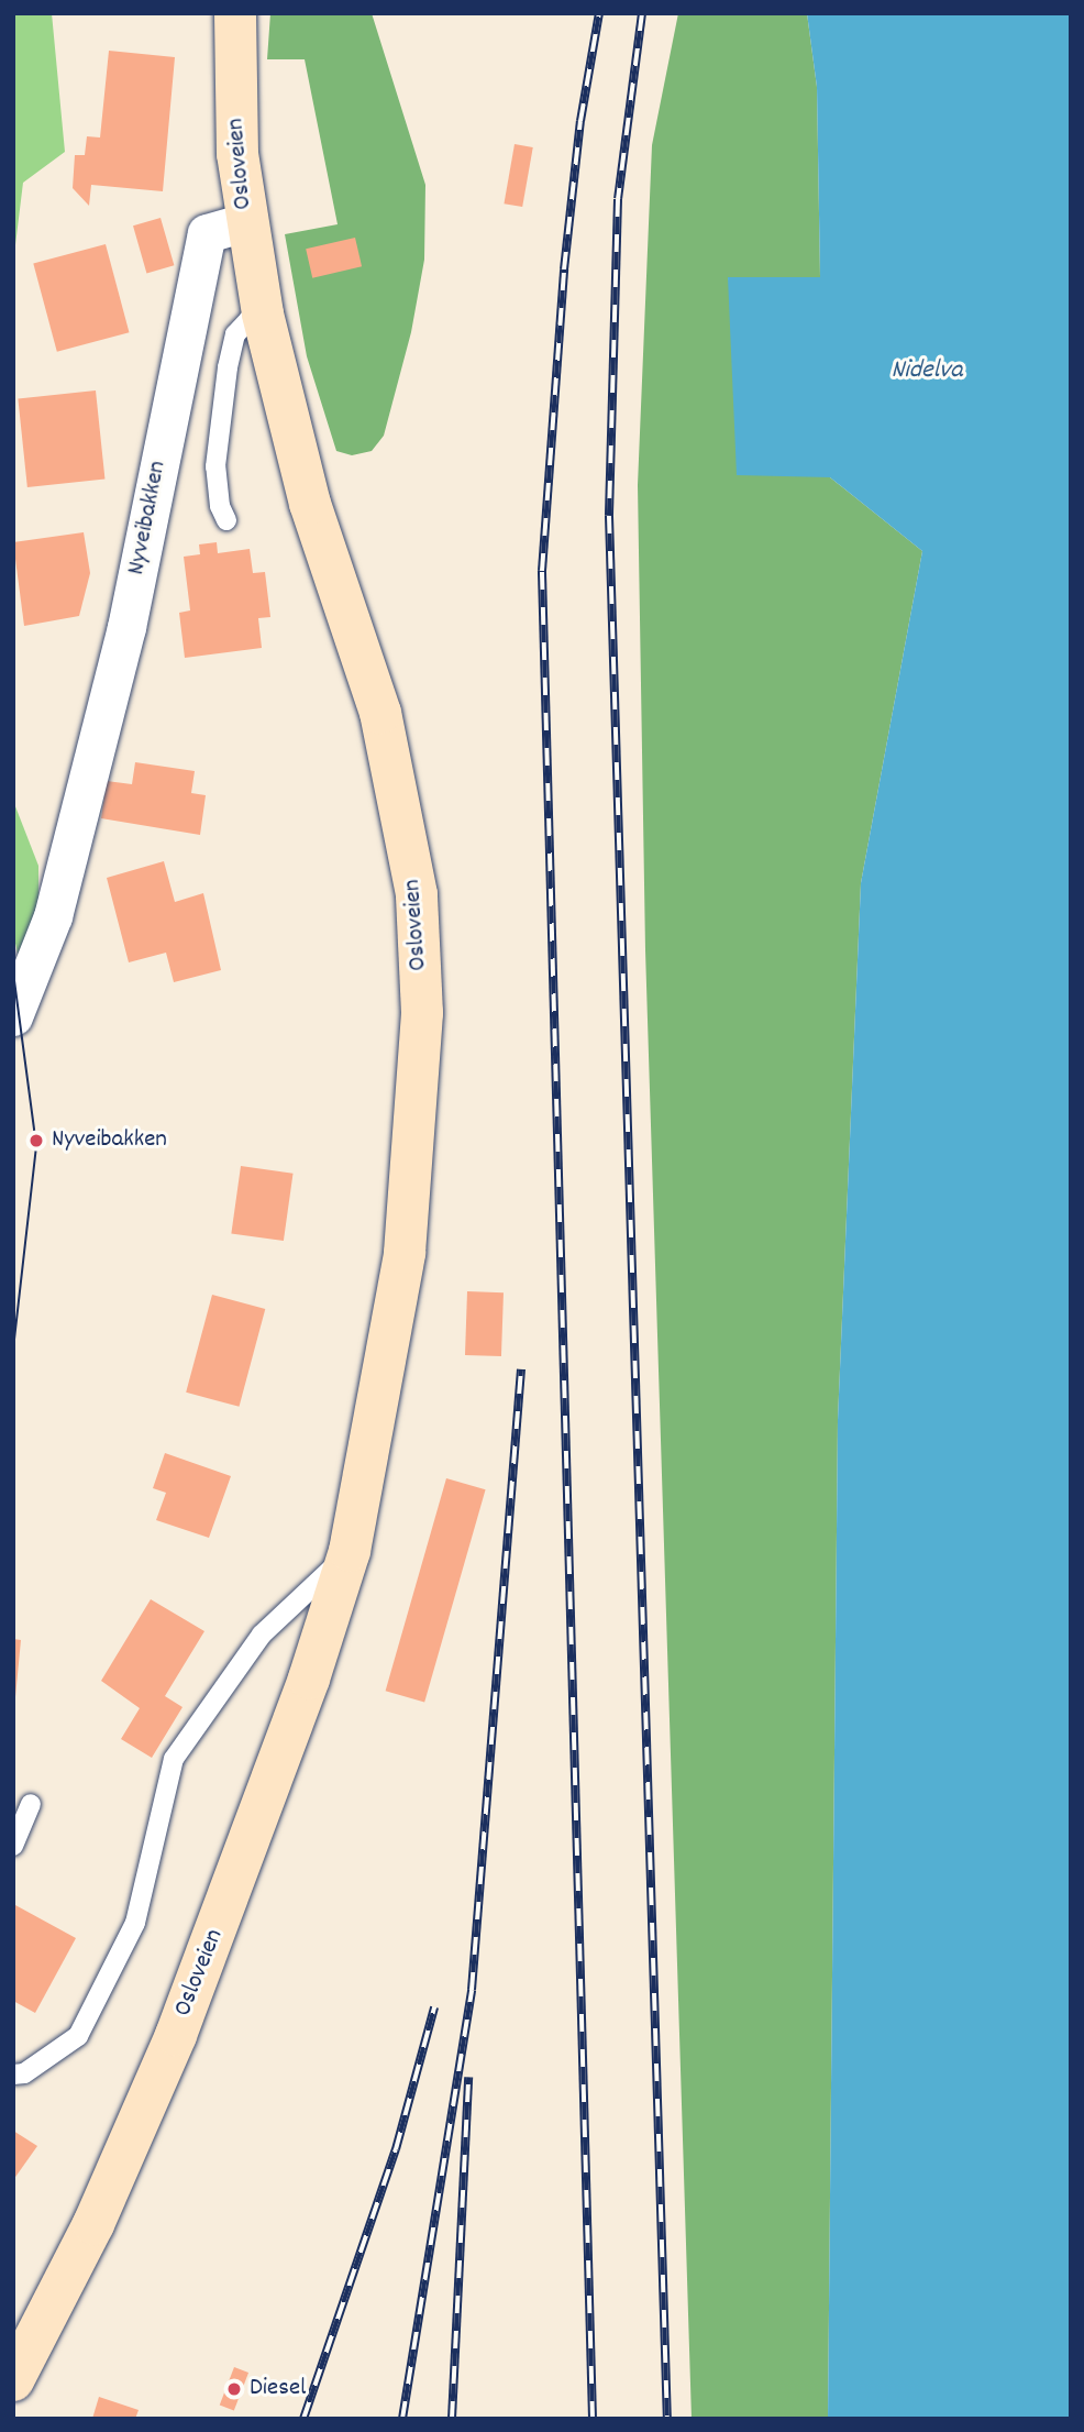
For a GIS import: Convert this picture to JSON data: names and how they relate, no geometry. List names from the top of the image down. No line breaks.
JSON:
{"streets":{"street":["Osloveien","Nyveibakken"]},"crossings":[["Osloveien","Nyveibakken"]],"water":["Nidelva"],"places":["Nyveibakken","Diesel"]}
